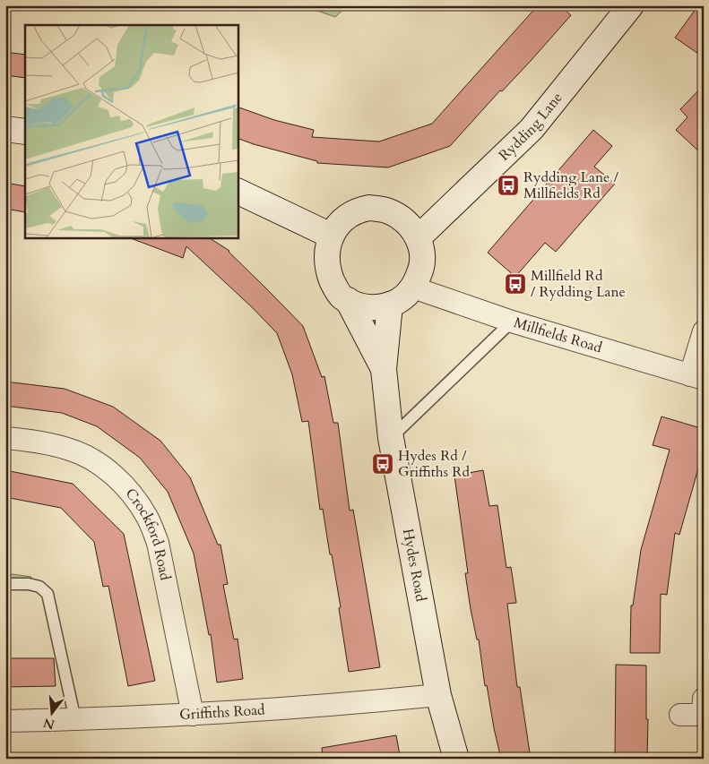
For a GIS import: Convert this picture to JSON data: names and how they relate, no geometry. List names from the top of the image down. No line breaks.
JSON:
{"streets":{"street":["Rydding Lane","Millfields Road","Crockford Road","Hydes Road","Griffiths Road"]},"crossings":[["Rydding Lane","Millfields Road"],["Rydding Lane","Hydes Road"],["Millfields Road","Hydes Road"],["Crockford Road","Griffiths Road"],["Hydes Road","Griffiths Road"]],"places":{"bus stop":["Rydding Lane / Millfields Rd","Millfield Rd / Rydding Lane","Hydes Rd / Griffiths Rd"]},"north":"bottom"}
